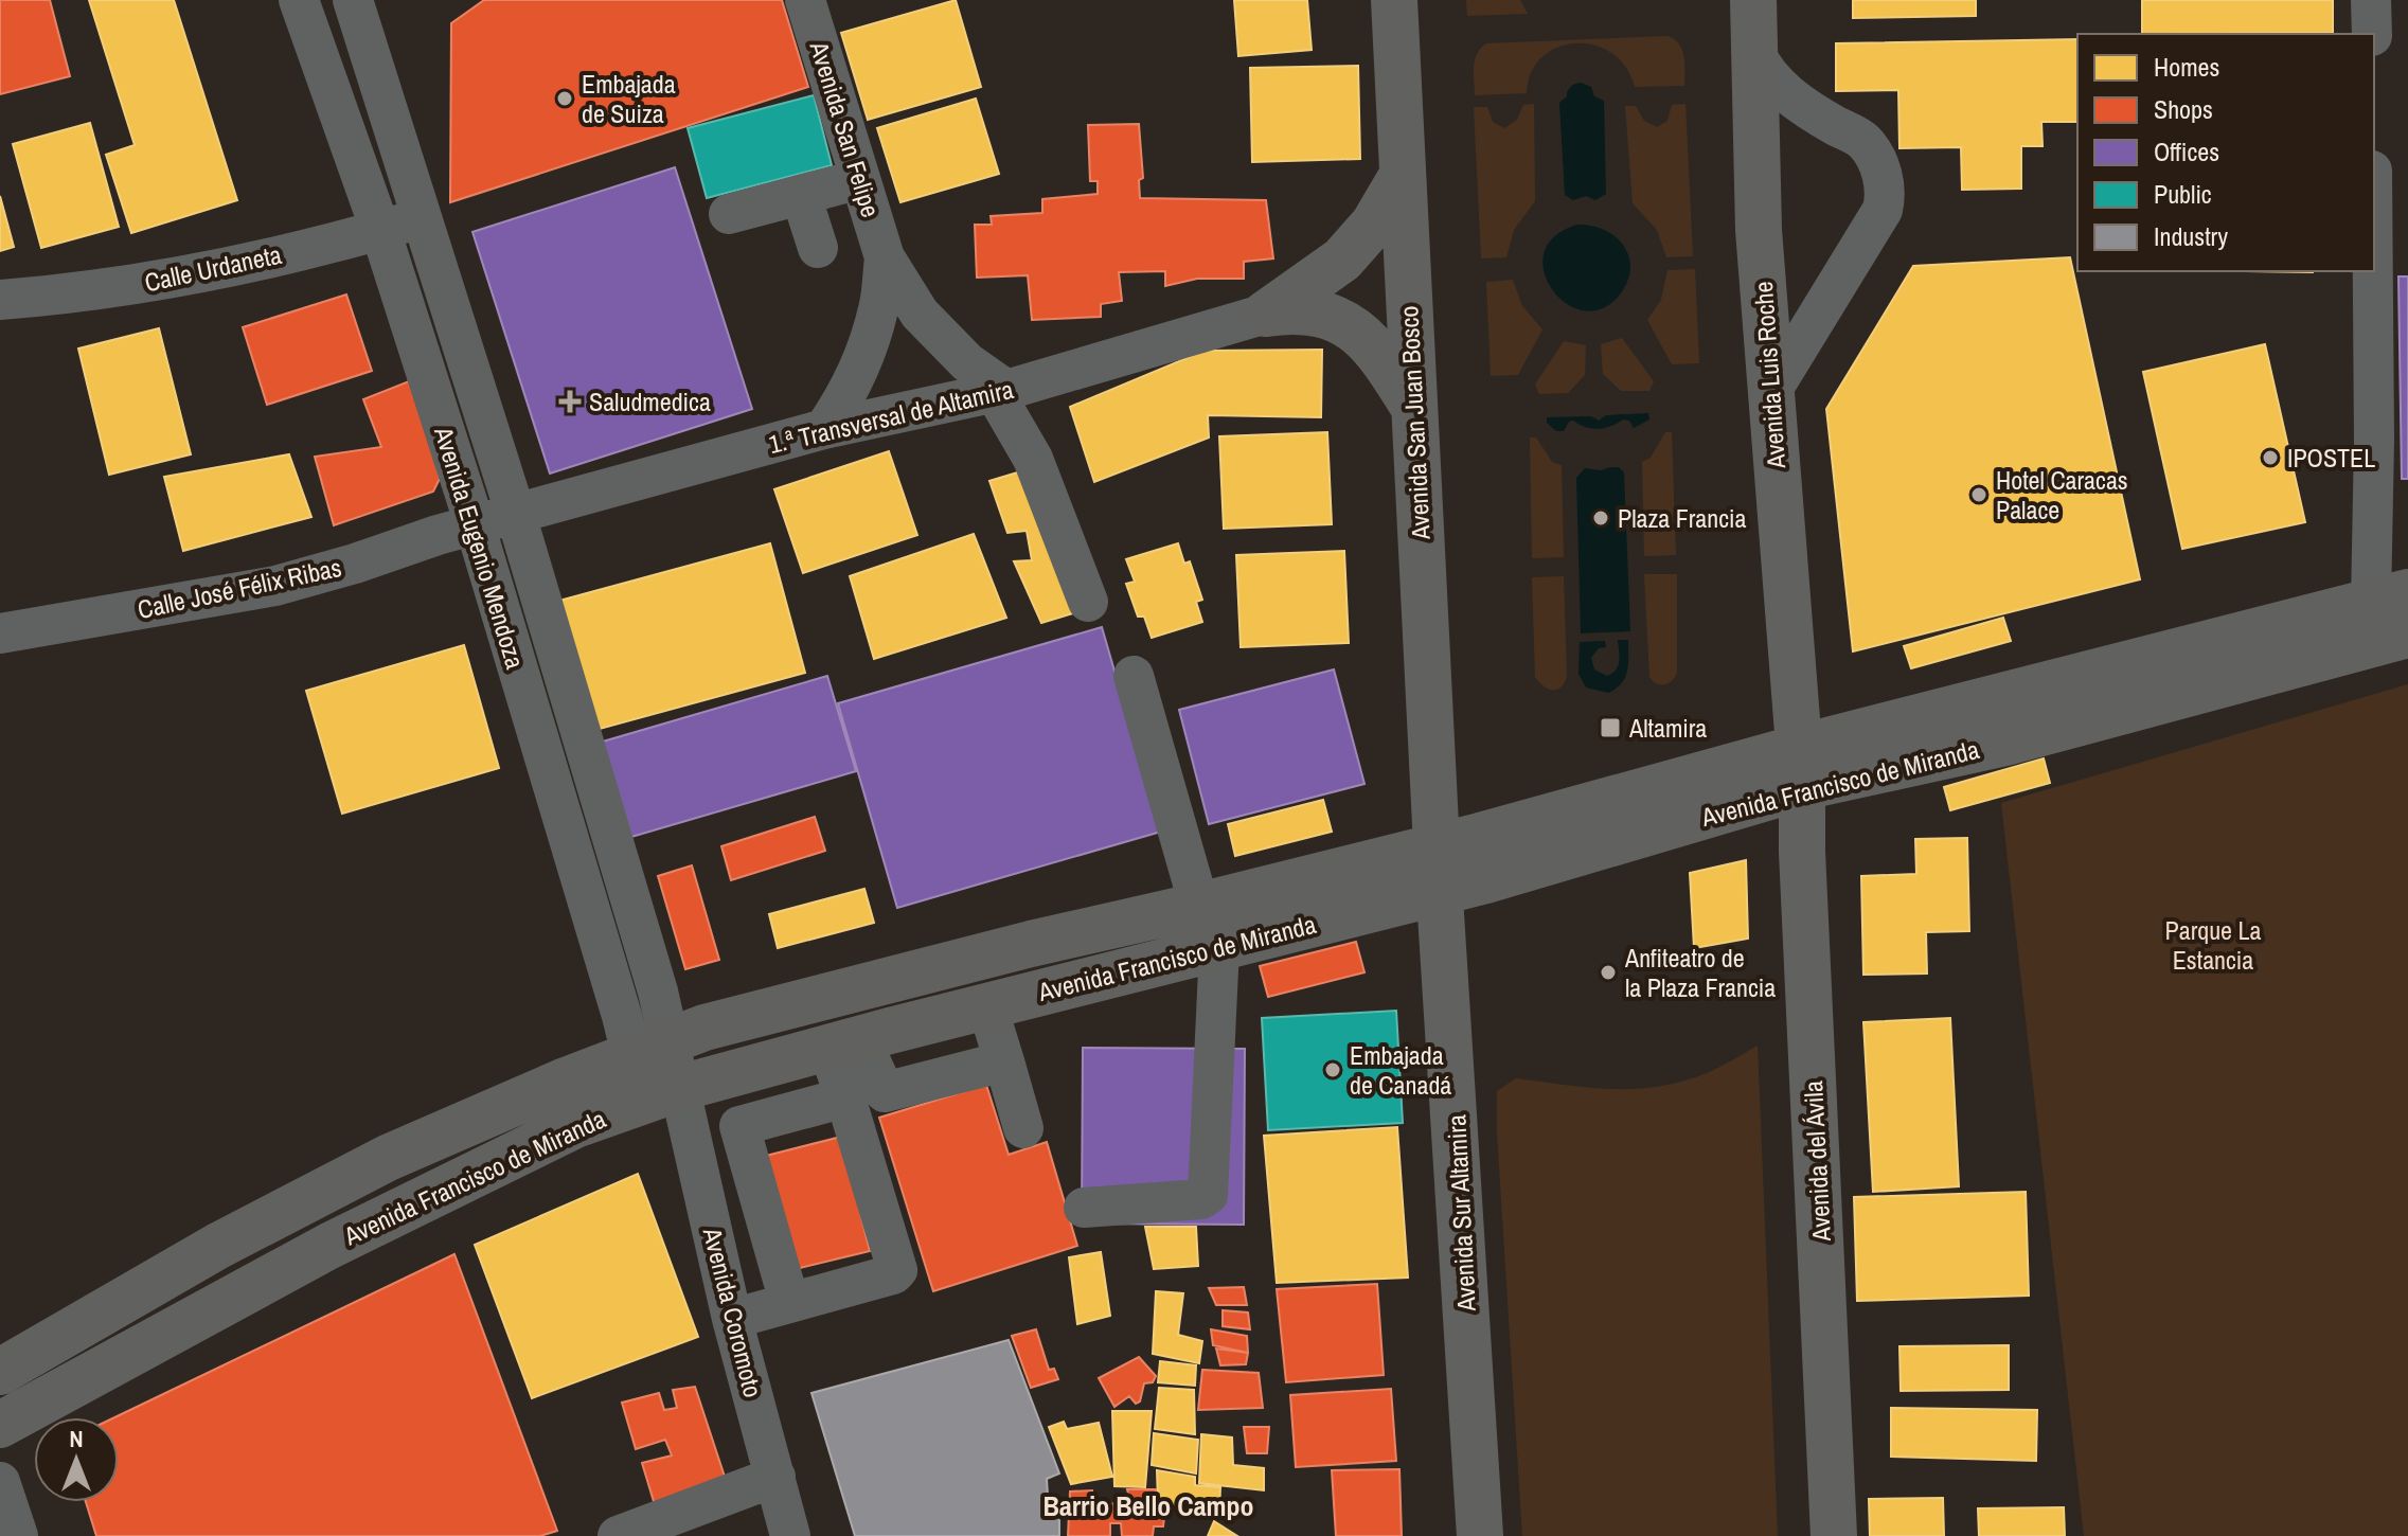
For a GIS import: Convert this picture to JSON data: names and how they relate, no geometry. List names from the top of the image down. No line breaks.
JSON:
{"streets":{"main road":["Avenida Luis Roche","Avenida San Juan Bosco","Avenida Francisco de Miranda","Avenida del Ávila","Avenida Sur Altamira"],"street":["Avenida San Felipe","Calle Urdaneta","1.ª Transversal de Altamira","Avenida Eugenio Mendoza","Calle José Félix Ribas","Avenida Coromoto"]},"crossings":[["Avenida San Felipe","1.ª Transversal de Altamira"],["Calle Urdaneta","Avenida Eugenio Mendoza"],["Avenida Luis Roche","Avenida Francisco de Miranda"],["Avenida Luis Roche","Avenida del Ávila"],["1.ª Transversal de Altamira","Avenida Eugenio Mendoza"],["1.ª Transversal de Altamira","Calle José Félix Ribas"],["Avenida San Juan Bosco","Avenida Francisco de Miranda"],["Avenida San Juan Bosco","Avenida Sur Altamira"],["Avenida Eugenio Mendoza","Calle José Félix Ribas"],["Avenida Eugenio Mendoza","Avenida Francisco de Miranda"],["Avenida Eugenio Mendoza","Avenida Coromoto"],["Avenida Francisco de Miranda","Avenida del Ávila"],["Avenida Francisco de Miranda","Avenida Sur Altamira"],["Avenida Francisco de Miranda","Avenida Coromoto"]],"districts":["Barrio Bello Campo"],"parks":["Parque La Estancia"],"places":{"other":["Embajada de Suiza","IPOSTEL","Hotel Caracas Palace","Plaza Francia","Anfiteatro de la Plaza Francia","Embajada de Canadá"],"health":["Saludmedica"],"transit":["Altamira"]},"legend":["Homes","Shops","Offices","Public","Industry"],"north":"top"}
